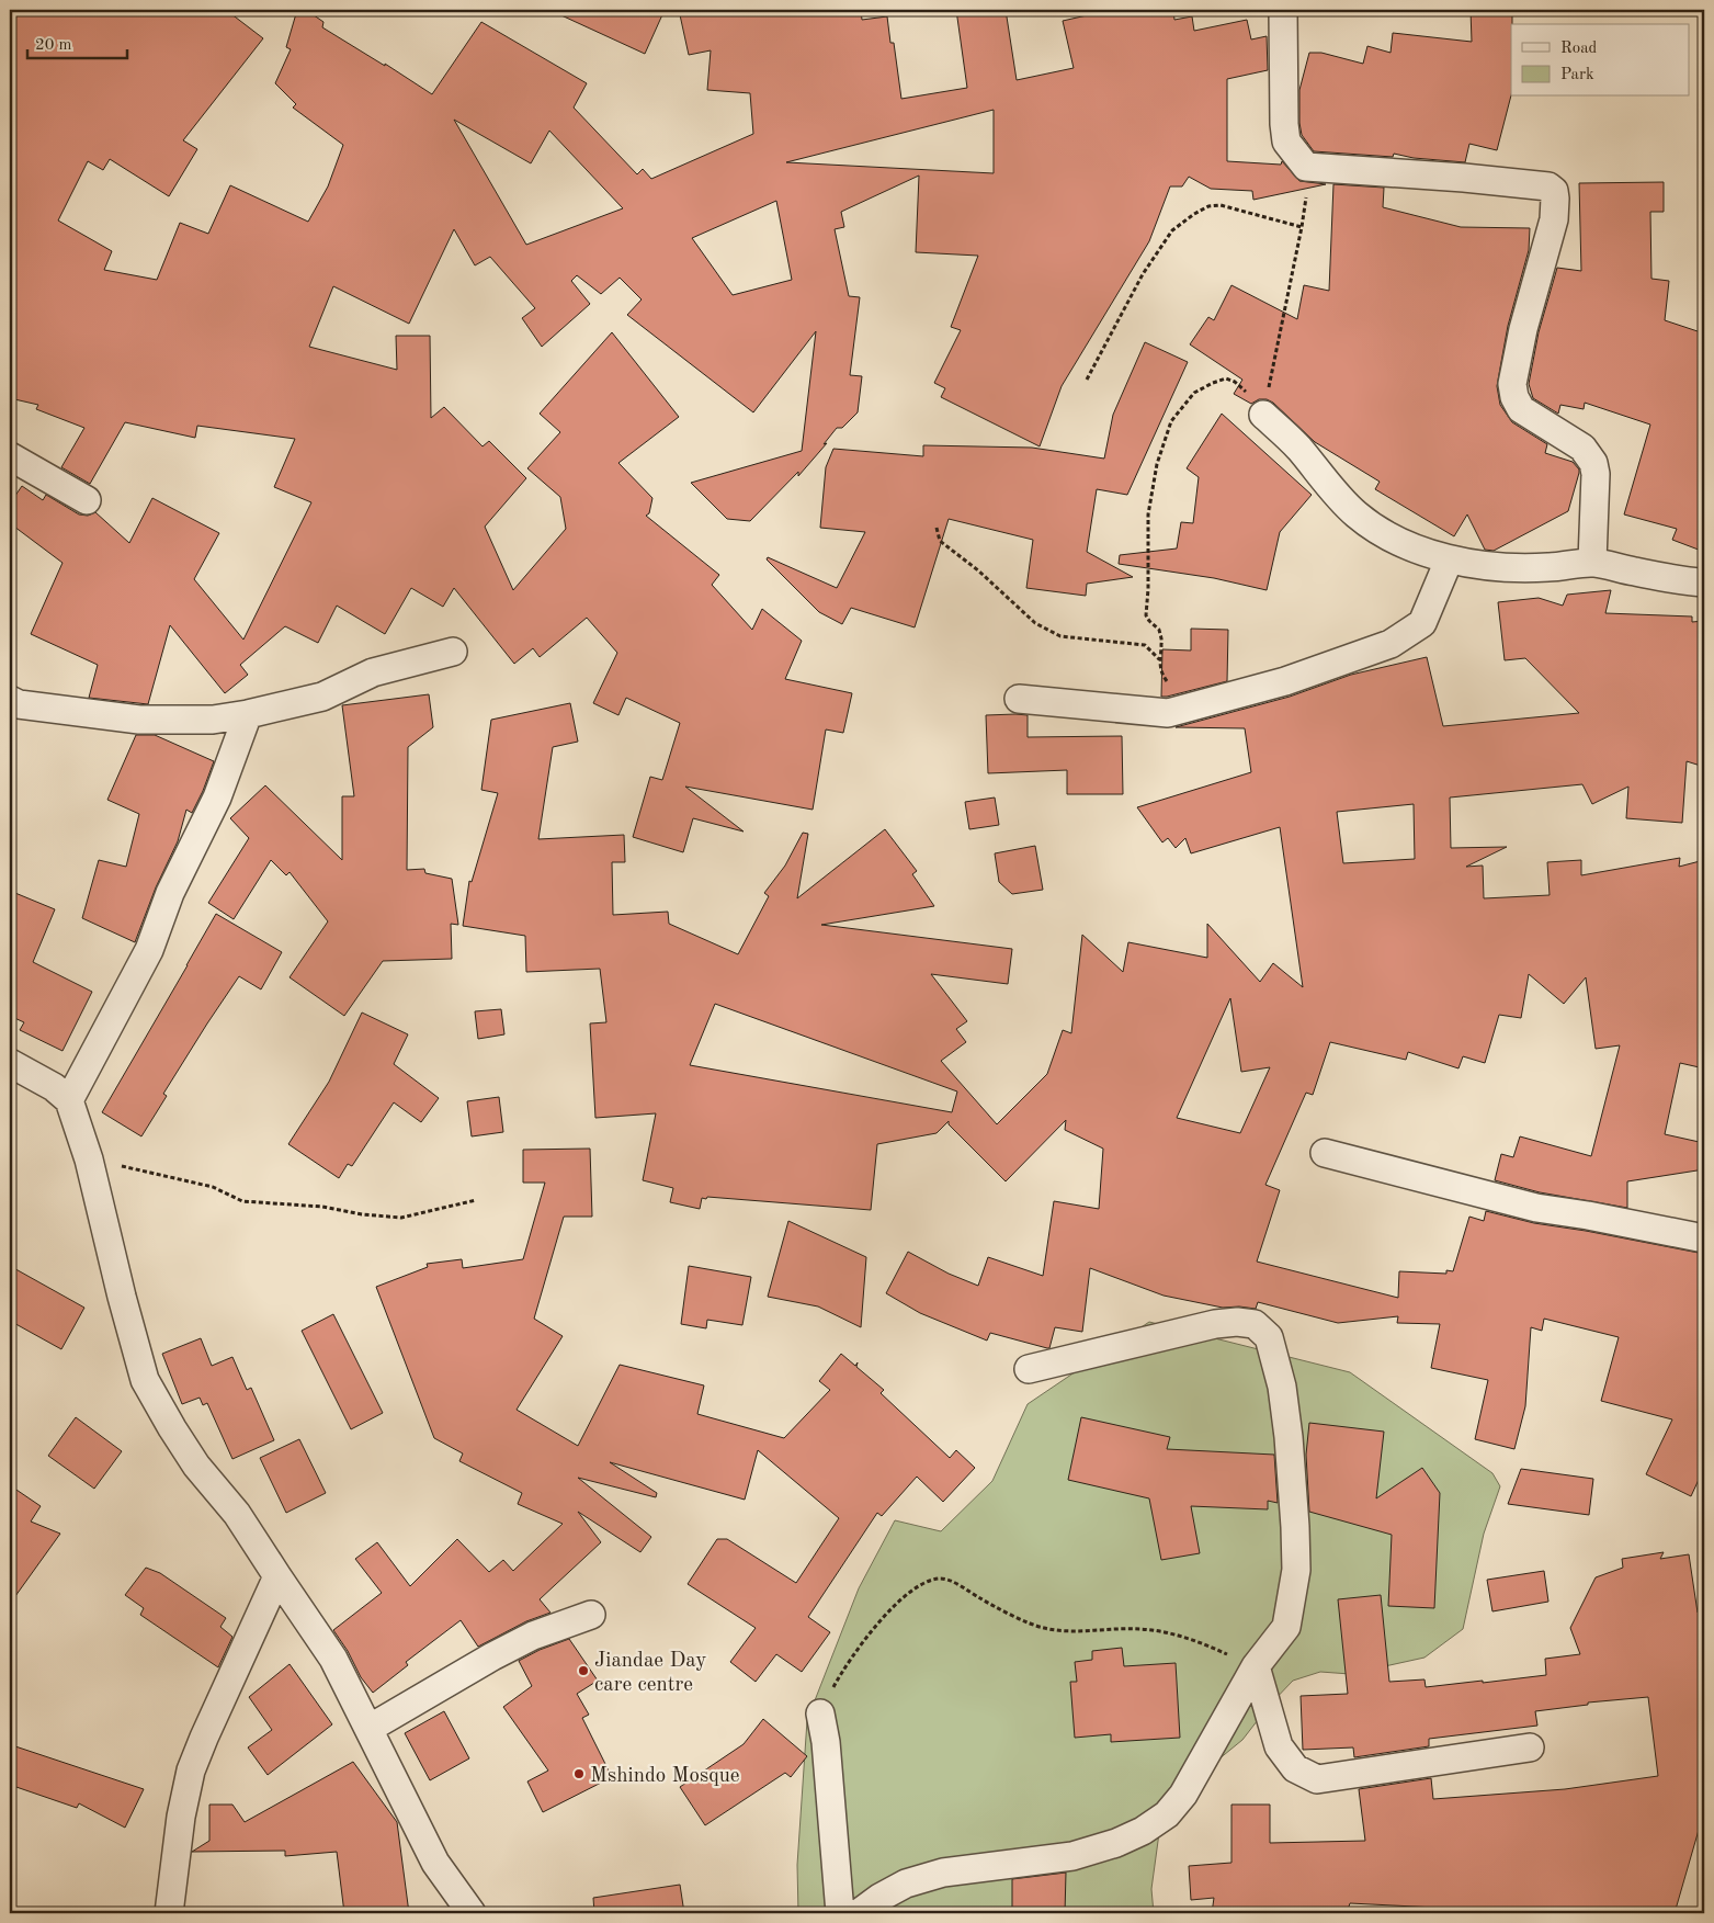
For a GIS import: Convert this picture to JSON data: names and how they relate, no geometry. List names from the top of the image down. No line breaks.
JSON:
{"places":["Jiandae Day care centre","Mshindo Mosque"],"legend":["Road","Park"],"scale_bar":"20 m"}
